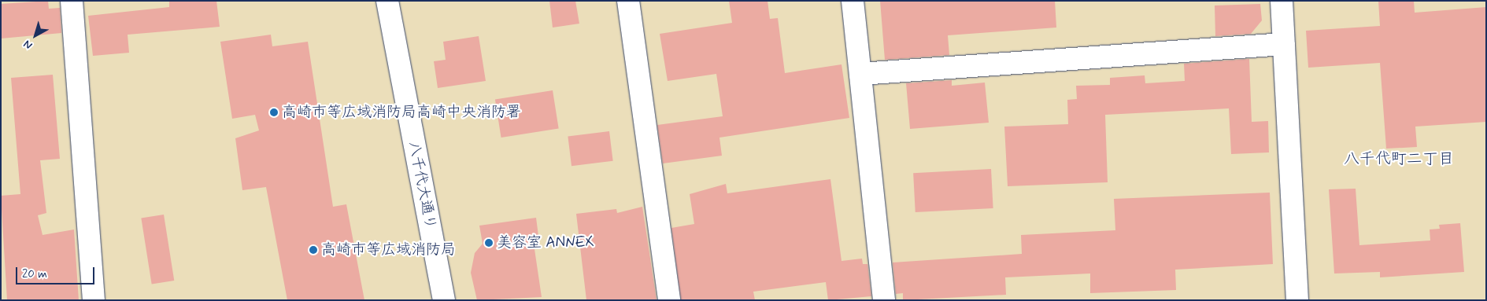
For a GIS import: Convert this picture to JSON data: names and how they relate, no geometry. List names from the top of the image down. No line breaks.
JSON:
{"streets":{"street":["八千代大通り"]},"districts":["八千代町二丁目"],"places":["高崎市等広域消防局高崎中央消防署","美容室 ANNEX","高崎市等広域消防局"],"scale_bar":"20 m","north":"bottom left"}
